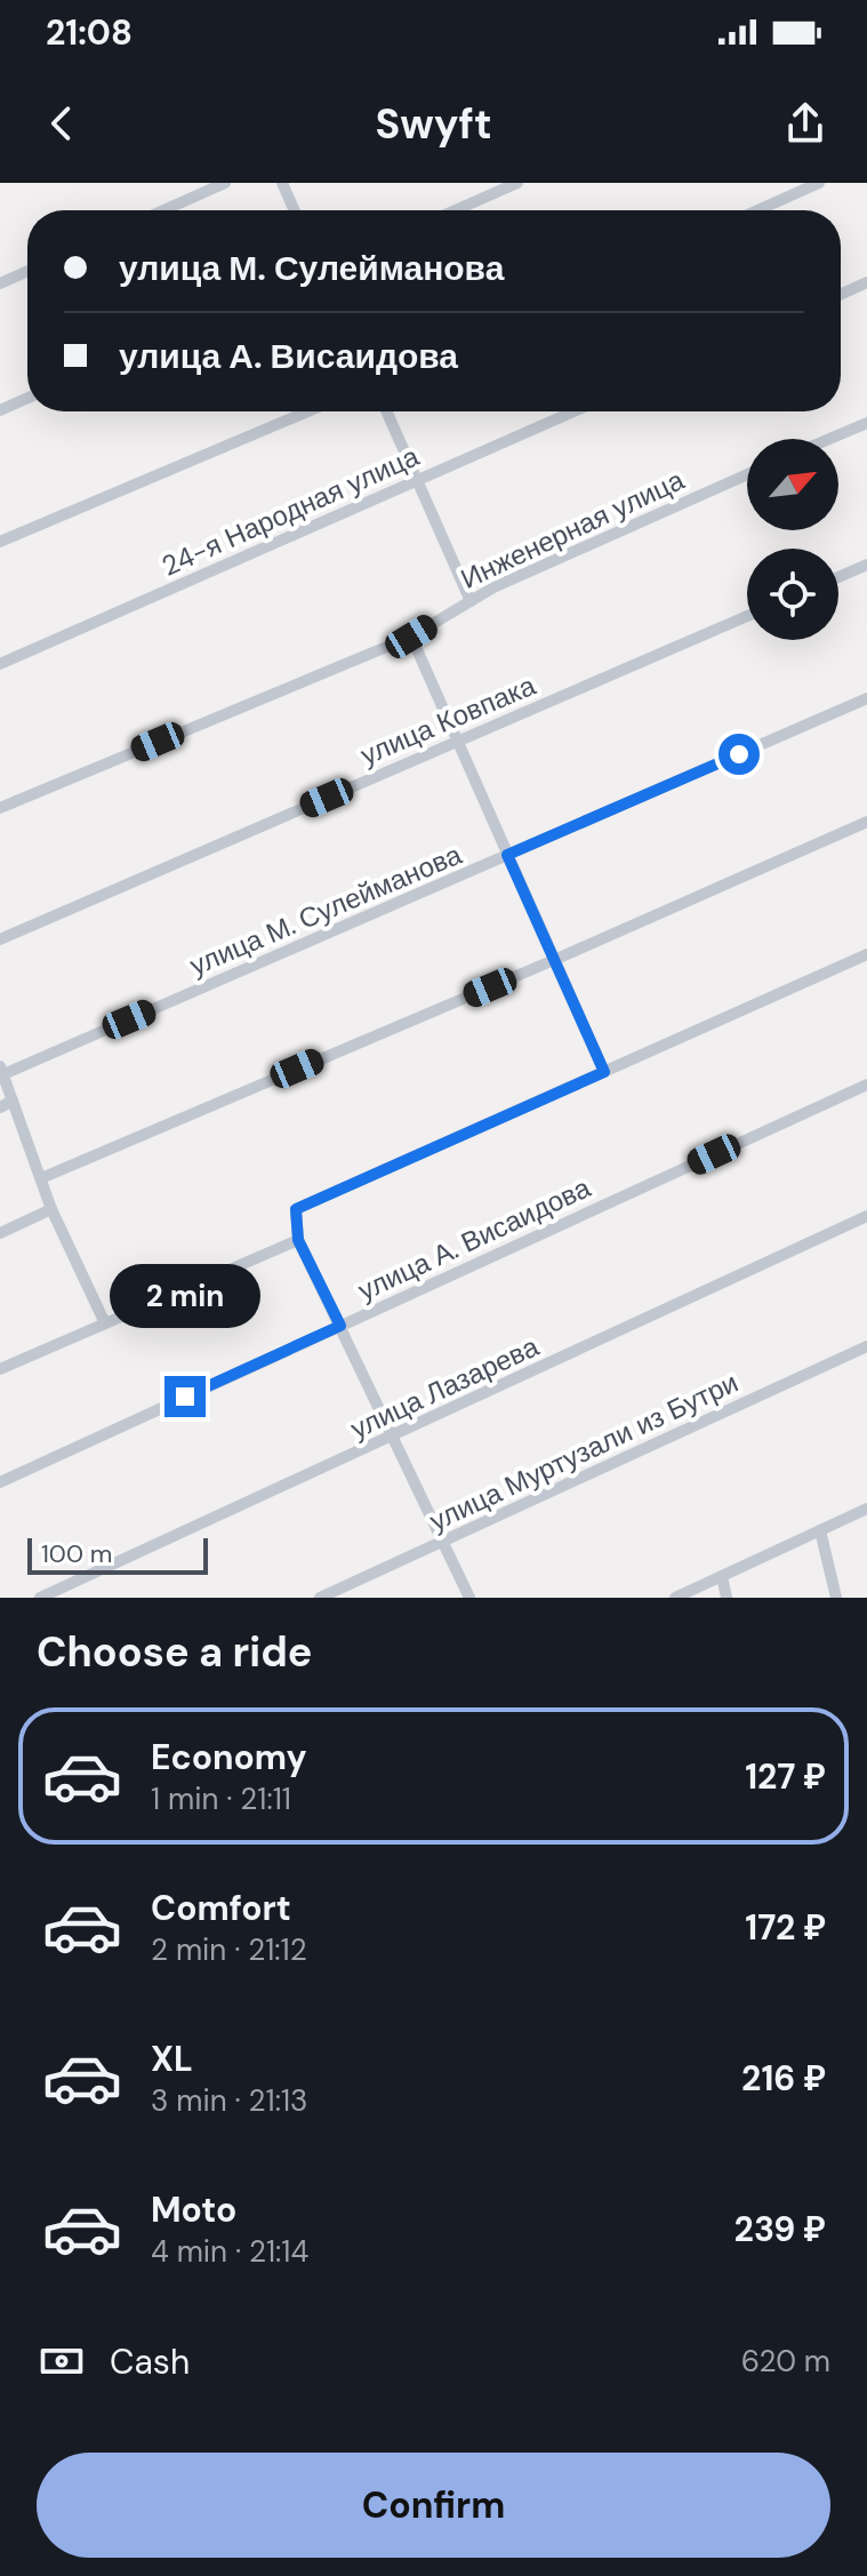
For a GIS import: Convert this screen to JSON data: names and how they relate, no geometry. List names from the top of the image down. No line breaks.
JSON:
{"streets":{"street":["24-я Народная улица","Инженерная улица","улица Ковпака","улица М. Сулейманова","улица А. Висаидова","улица Лазарева","улица Муртузали из Бутри"]},"scale_bar":"100 m","north":"top right","page":{"status":"21:08","header":"Swyft","banner":["улица М. Сулейманова","улица А. Висаидова"],"bubble":"2 min","scale":"100 m","heading":"Choose a ride","list":[{"name":"Economy","note":"1 min · 21:11","value":"127 ₽"},{"name":"Comfort","note":"2 min · 21:12","value":"172 ₽"},{"name":"XL","note":"3 min · 21:13","value":"216 ₽"},{"name":"Moto","note":"4 min · 21:14","value":"239 ₽"}],"pay":["Cash","620 m"],"buttons":"Confirm"}}
